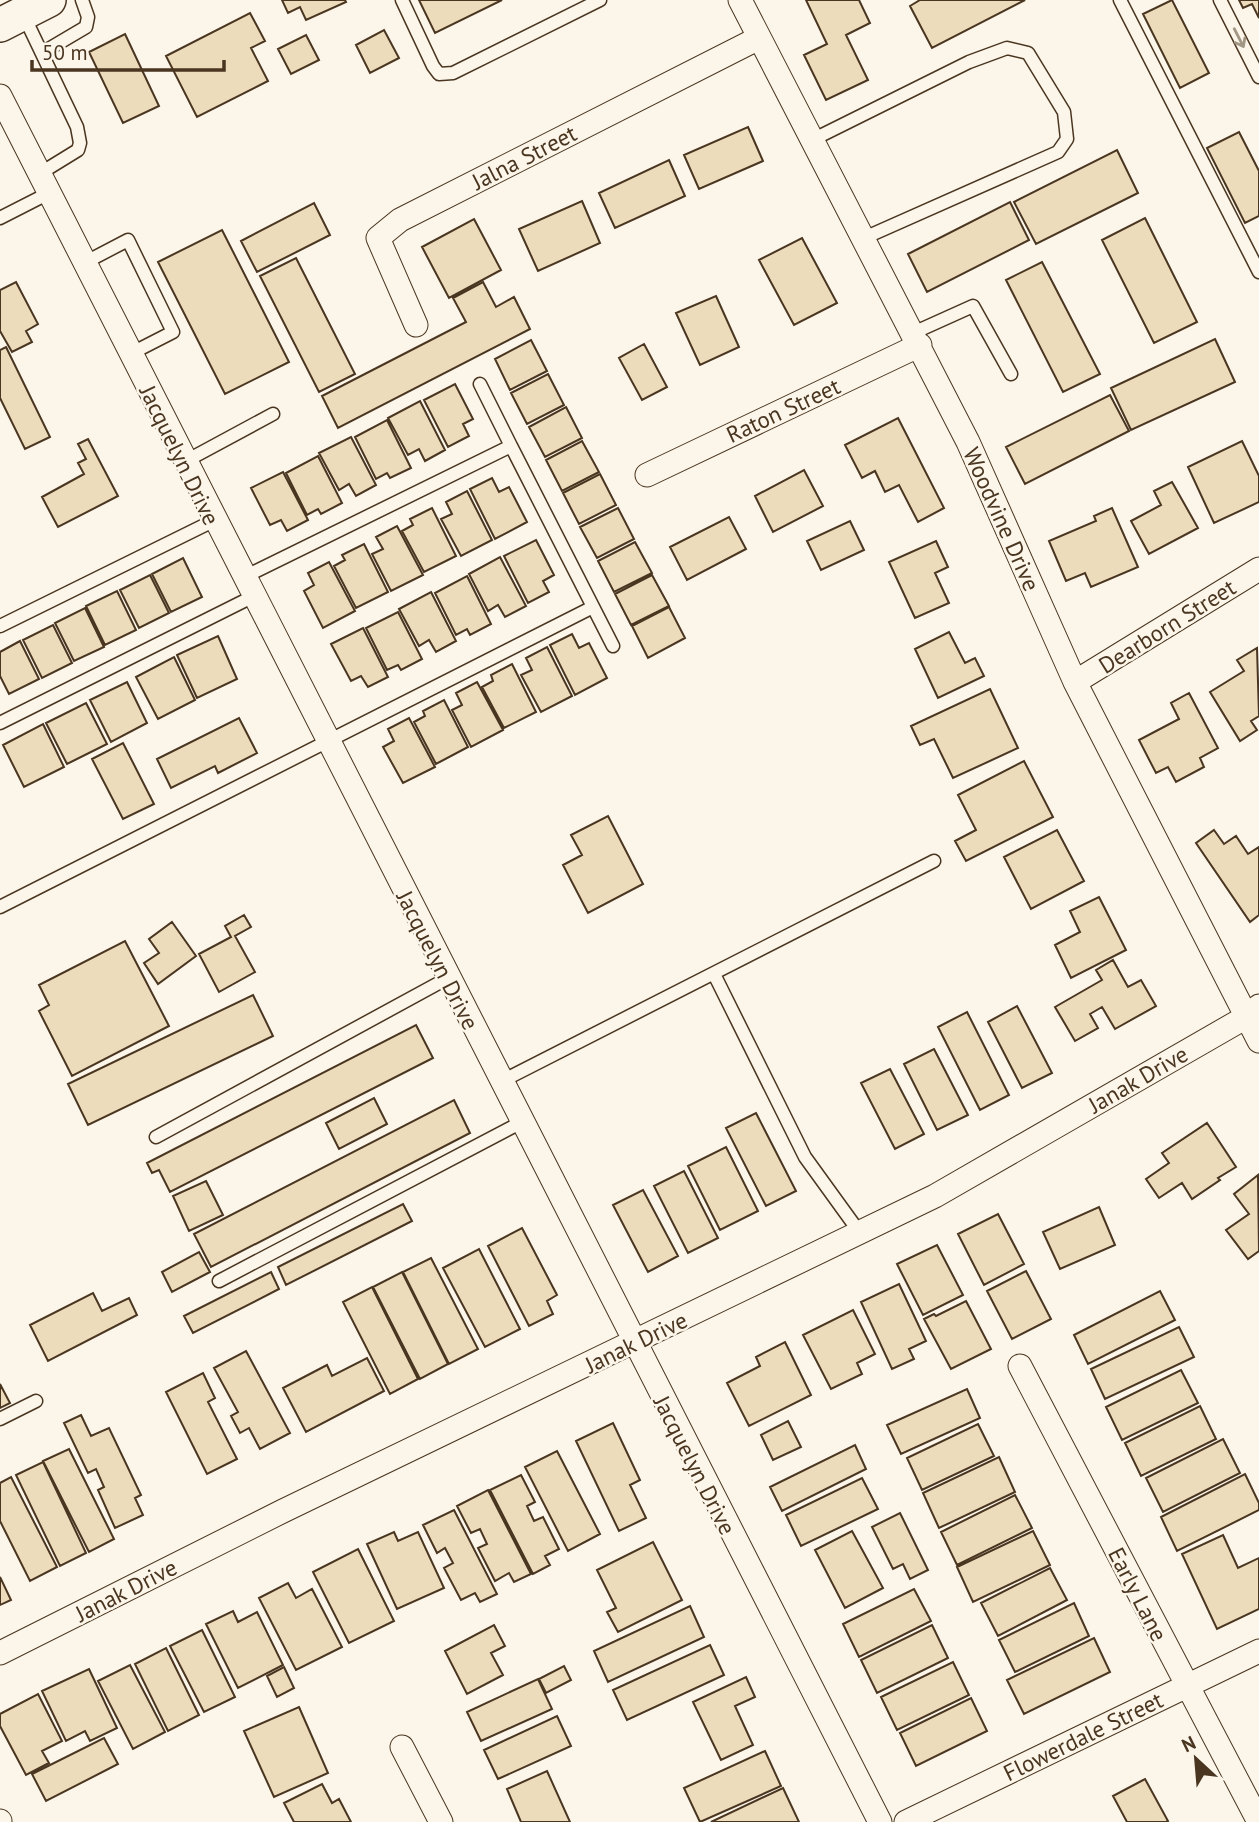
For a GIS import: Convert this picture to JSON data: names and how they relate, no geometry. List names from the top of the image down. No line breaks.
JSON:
{"streets":{"street":["Jalna Street","Raton Street","Jacquelyn Drive","Woodvine Drive","Dearborn Street","Janak Drive","Early Lane","Flowerdale Street"]},"crossings":[["Jalna Street","Woodvine Drive"],["Raton Street","Woodvine Drive"],["Jacquelyn Drive","Janak Drive"],["Woodvine Drive","Dearborn Street"],["Woodvine Drive","Janak Drive"],["Early Lane","Flowerdale Street"]],"scale_bar":"50 m","north":"top left"}
